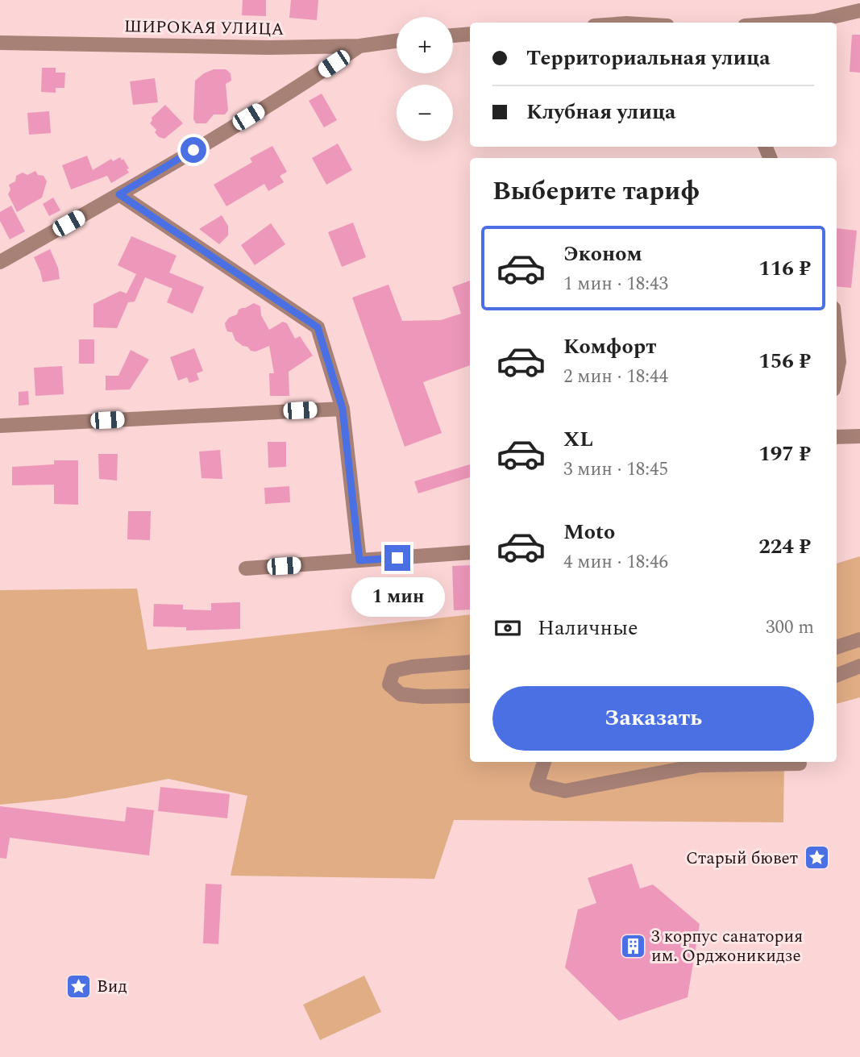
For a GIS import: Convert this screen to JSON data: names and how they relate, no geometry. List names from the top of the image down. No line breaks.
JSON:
{"streets":{"street":["ШИРОКАЯ УЛИЦА"]},"places":{"place":["Старый бювет","Вид"],"building":["3 корпус санатория им. Орджоникидзе"]},"page":{"map_buttons":["+","−"],"banner":["Территориальная улица","Клубная улица"],"heading":"Выберите тариф","list":[{"name":"Эконом","note":"1 мин · 18:43","value":"116 ₽"},{"name":"Комфорт","note":"2 мин · 18:44","value":"156 ₽"},{"name":"XL","note":"3 мин · 18:45","value":"197 ₽"},{"name":"Moto","note":"4 мин · 18:46","value":"224 ₽"}],"bubble":"1 мин","pay":["Наличные","300 m"],"buttons":"Заказать"}}
